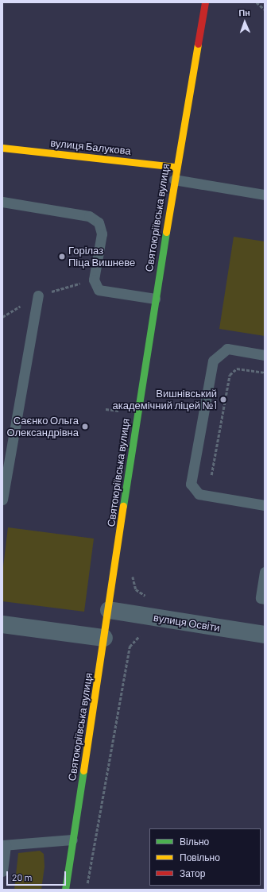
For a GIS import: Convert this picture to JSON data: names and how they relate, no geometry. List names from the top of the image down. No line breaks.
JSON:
{"streets":{"street":["вулиця Балукова","Святоюріївська вулиця","вулиця Освіти"]},"crossings":[["вулиця Балукова","Святоюріївська вулиця"],["Святоюріївська вулиця","вулиця Освіти"]],"places":["Горілаз Піца Вишневе","Вишнівський академічний ліцей №1","Саєнко Ольга Олександрівна"],"legend":["Вільно","Повільно","Затор"],"scale_bar":"20 m","north":"top"}
